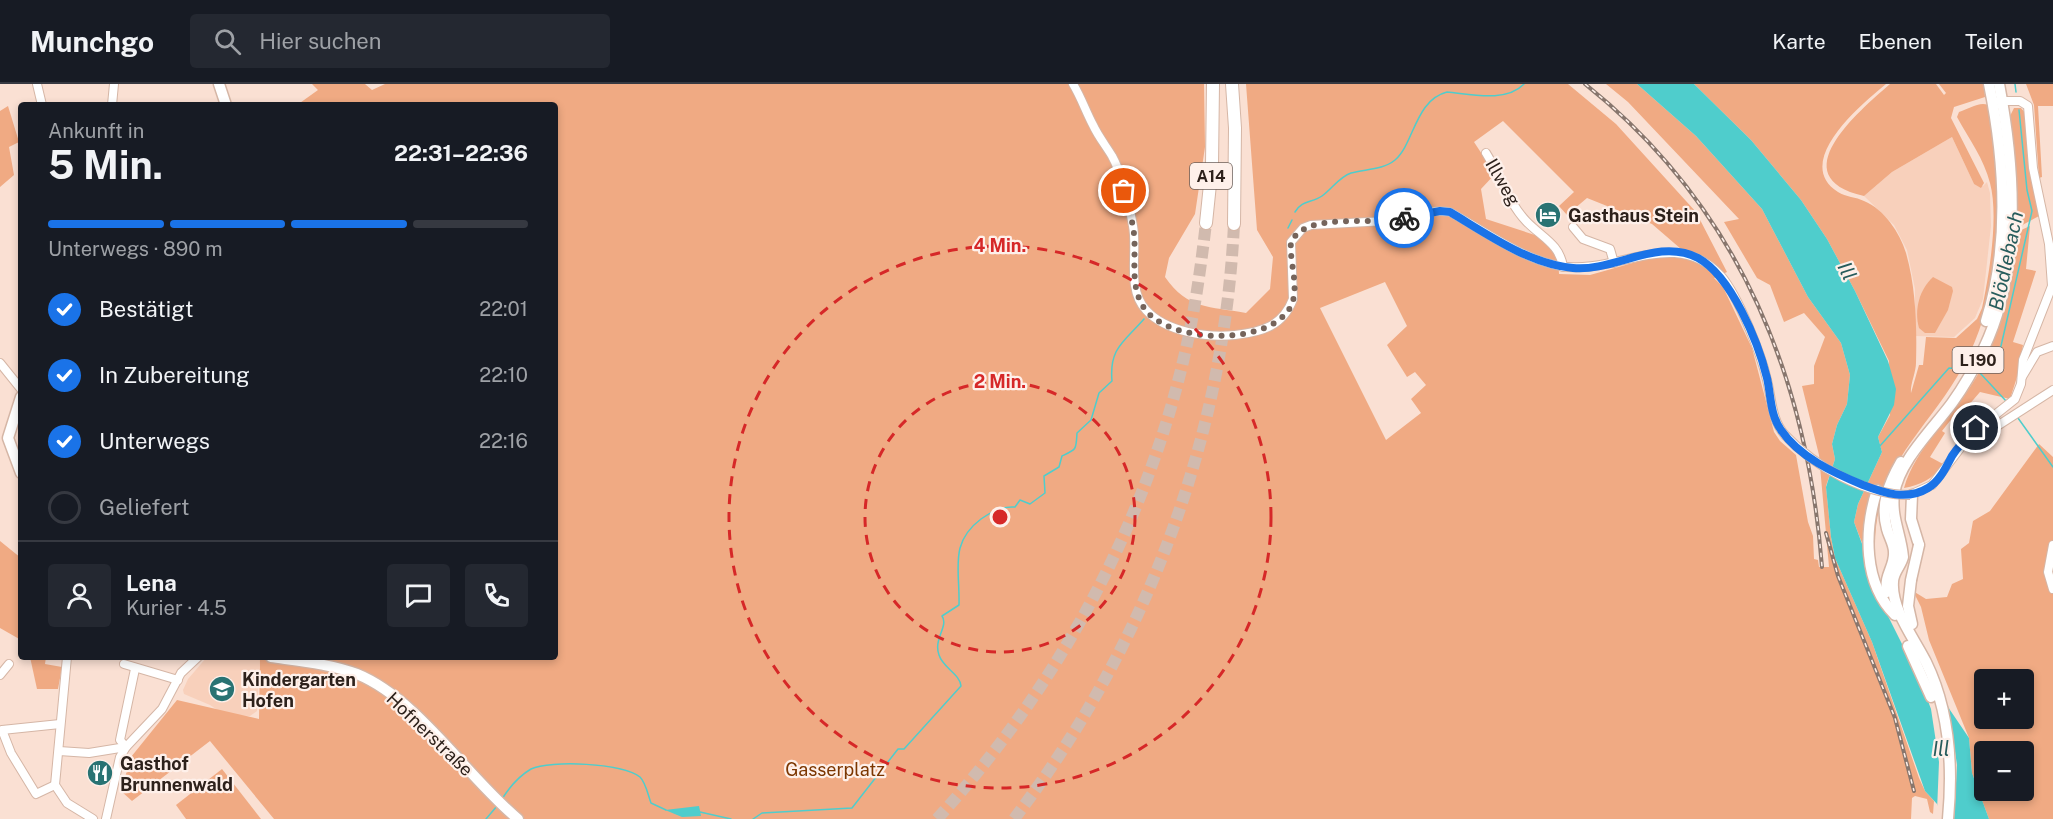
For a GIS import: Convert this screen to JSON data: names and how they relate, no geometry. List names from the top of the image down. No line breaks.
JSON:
{"streets":{"highway":["A14"],"main road":["L190","Hofnerstraße"],"street":["Illweg"]},"water":["Blödlebach","Ill"],"parks":["Gasserplatz"],"places":{"hotel":["Gasthaus Stein"],"school or university":["Kindergarten Hofen"],"restaurant":["Gasthof Brunnenwald"]},"page":{"header":"Munchgo","search":"Hier suchen","nav":["Karte","Ebenen","Teilen"],"heading":["5 Min.","Ankunft in","22:31–22:36"],"panel":["Lena","Kurier · 4.5"],"bar":"Unterwegs · 890 m","list":[["Bestätigt","22:01"],["In Zubereitung","22:10"],["Unterwegs","22:16"],"Geliefert"],"map_buttons":["+","−"]},"rings":["4 Min.","2 Min."]}
